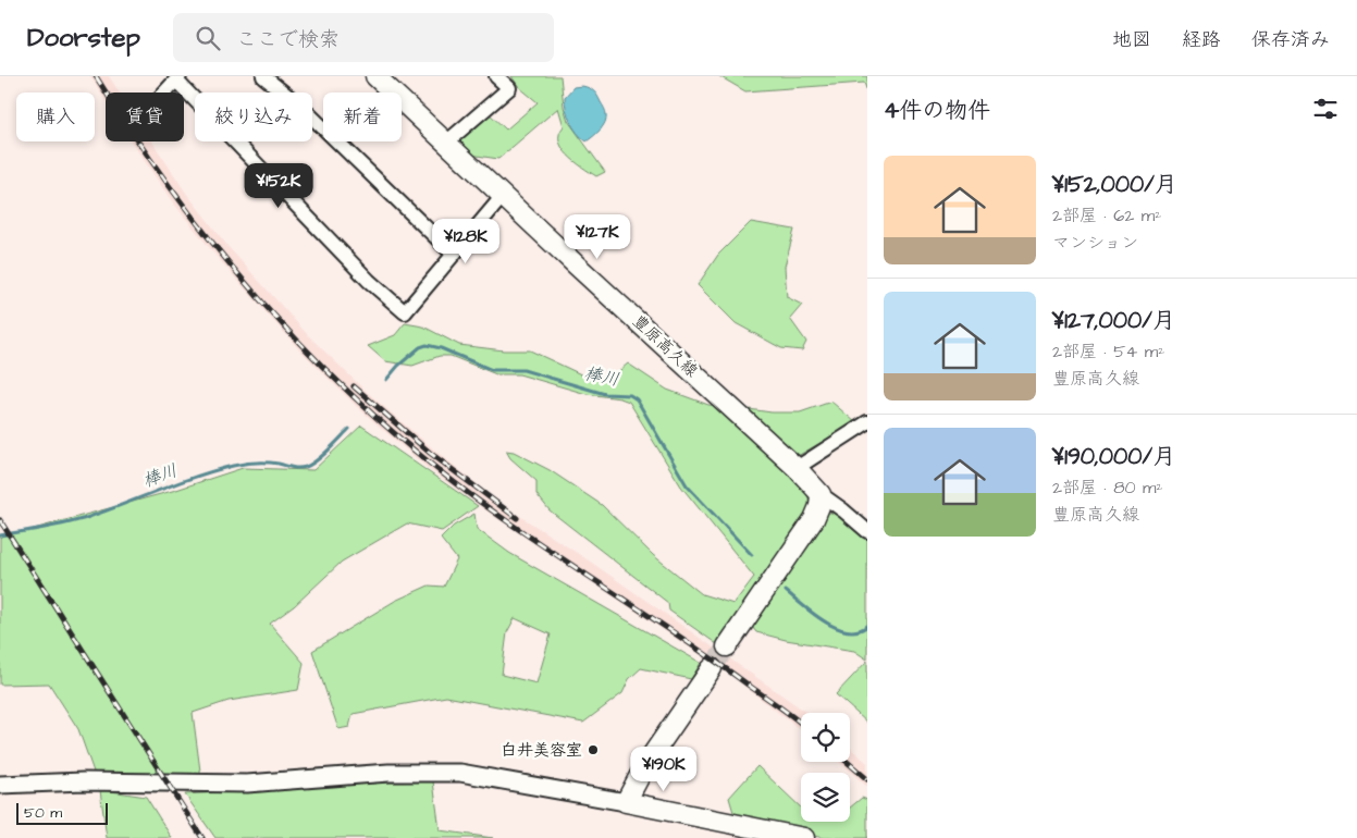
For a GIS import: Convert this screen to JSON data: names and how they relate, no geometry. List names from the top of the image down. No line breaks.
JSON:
{"streets":{"main road":["豊原高久線"]},"water":["棒川"],"places":["白井美容室"],"scale_bar":"50 m","page":{"header":"Doorstep","search":"ここで検索","nav":["地図","経路","保存済み"],"heading":"4件の物件","chip":["購入","賃貸","絞り込み","新着"],"list":[{"name":"¥152,000/月","note":"2部屋 · 62 m² · マンション"},{"name":"¥127,000/月","note":"2部屋 · 54 m² · 豊原高久線"},{"name":"¥190,000/月","note":"2部屋 · 80 m² · 豊原高久線"}],"price":["¥152K","¥127K","¥128K","¥190K"],"scale":"50 m"}}
